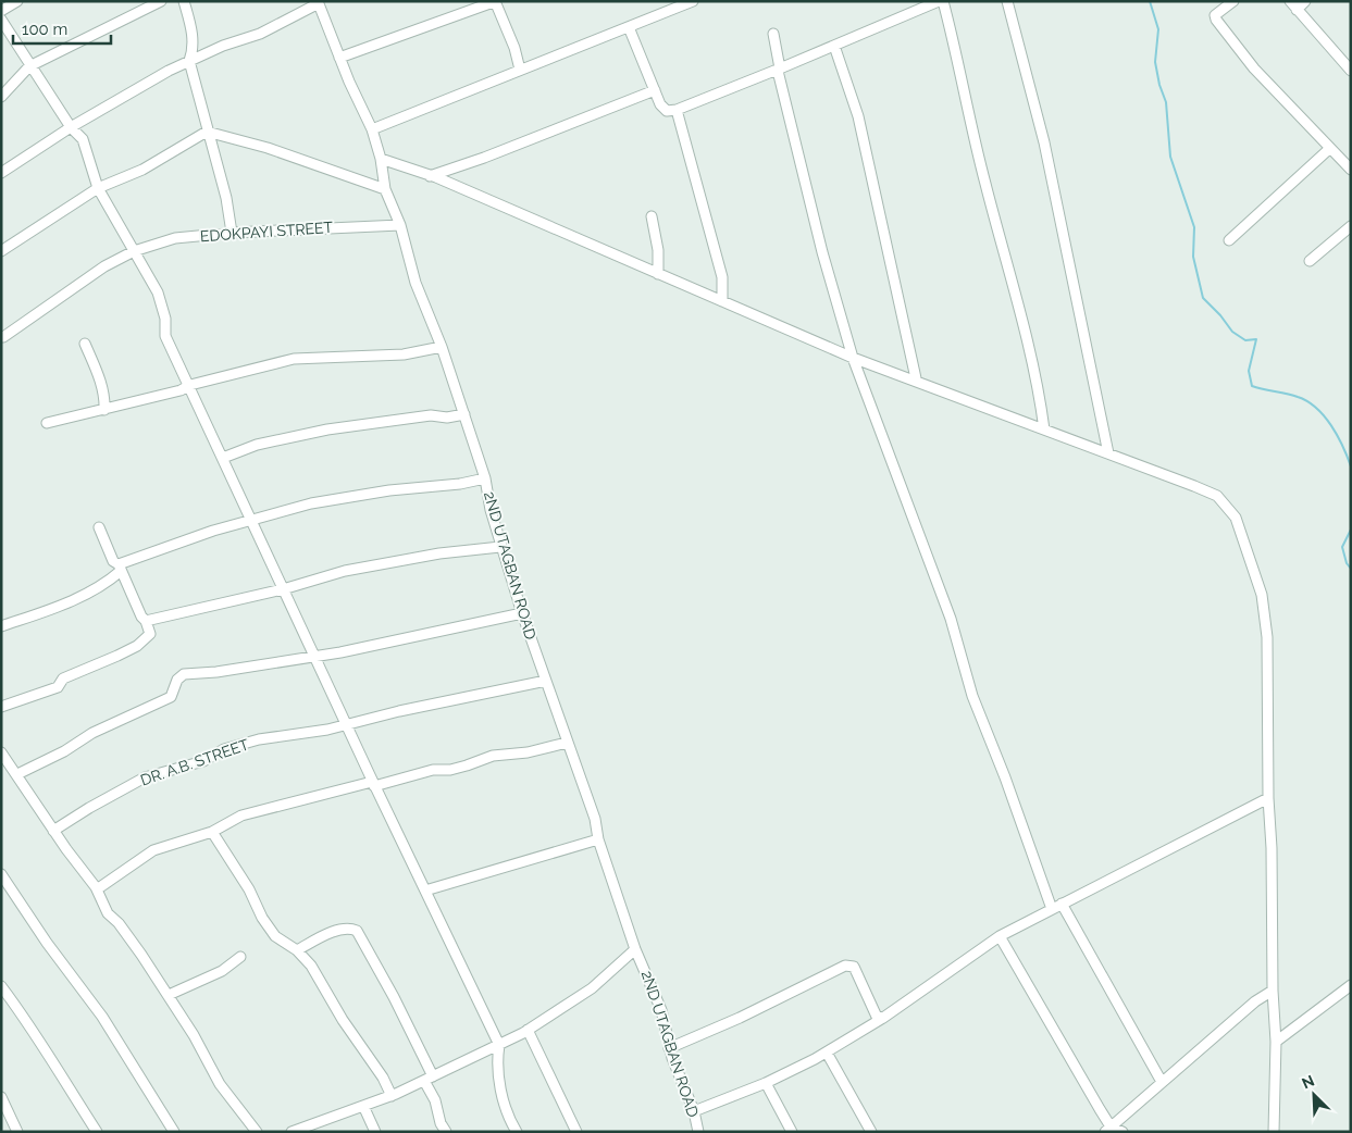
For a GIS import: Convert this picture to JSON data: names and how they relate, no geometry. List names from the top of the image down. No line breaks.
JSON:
{"streets":{"street":["EDOKPAYI STREET","2ND UTAGBAN ROAD","DR. A.B. STREET"]},"crossings":[["EDOKPAYI STREET","2ND UTAGBAN ROAD"],["2ND UTAGBAN ROAD","DR. A.B. STREET"]],"scale_bar":"100 m","north":"top left"}
